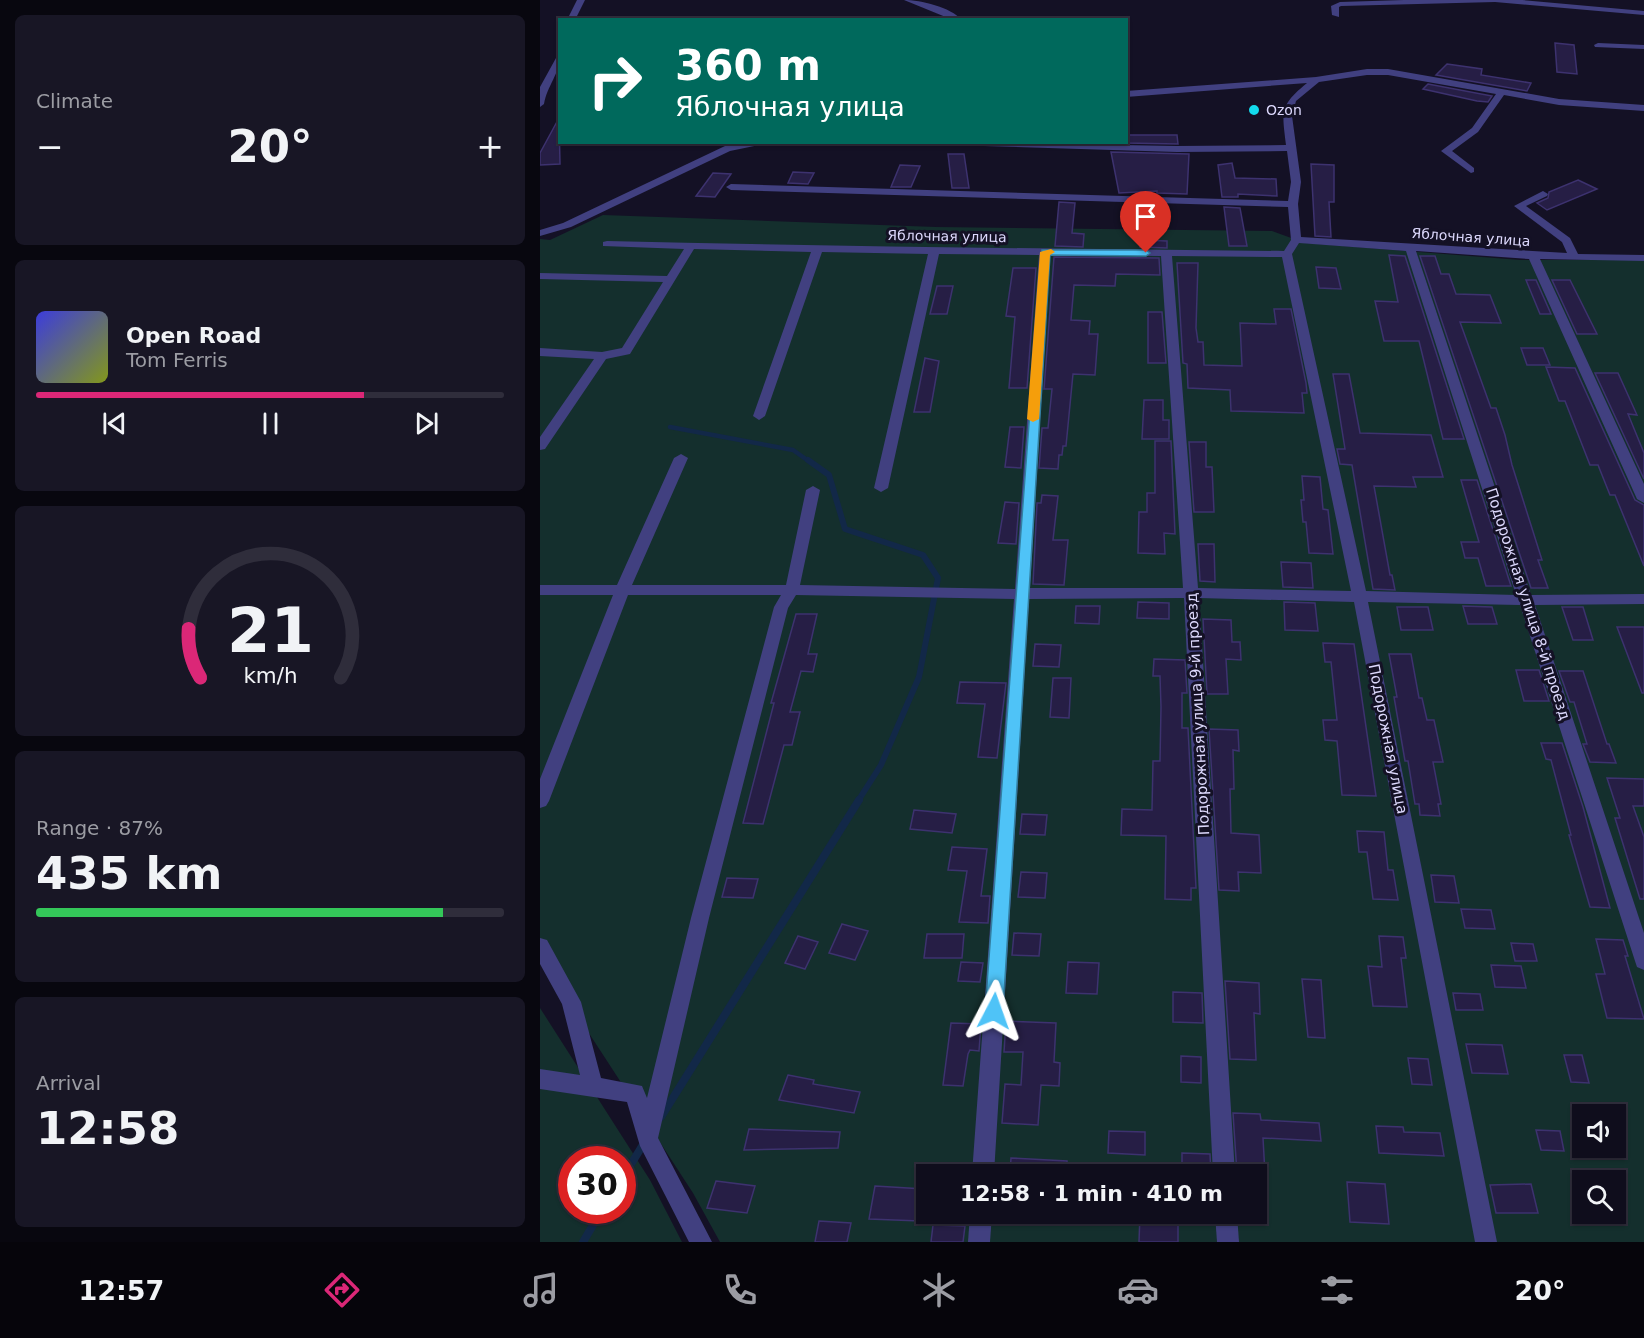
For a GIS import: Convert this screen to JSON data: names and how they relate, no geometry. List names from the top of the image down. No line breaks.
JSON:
{"streets":{"street":["Яблочная улица","Подорожная улица 8-й проезд","Подорожная улица 9-й проезд","Подорожная улица"]},"crossings":[["Яблочная улица","Подорожная улица 8-й проезд"],["Яблочная улица","Подорожная улица 9-й проезд"],["Яблочная улица","Подорожная улица"]],"places":["Ozon"],"page":{"tile":["Climate",["Range · 87%","435 km"],["Arrival","12:58"]],"turn":["360 m","Яблочная улица"],"heat":["−","20°","+"],"song":["Open Road","Tom Ferris"],"limit":"30","trip":"12:58 · 1 min · 410 m","tabs":["12:57","20°"],"gauge":["21","km/h"]}}
